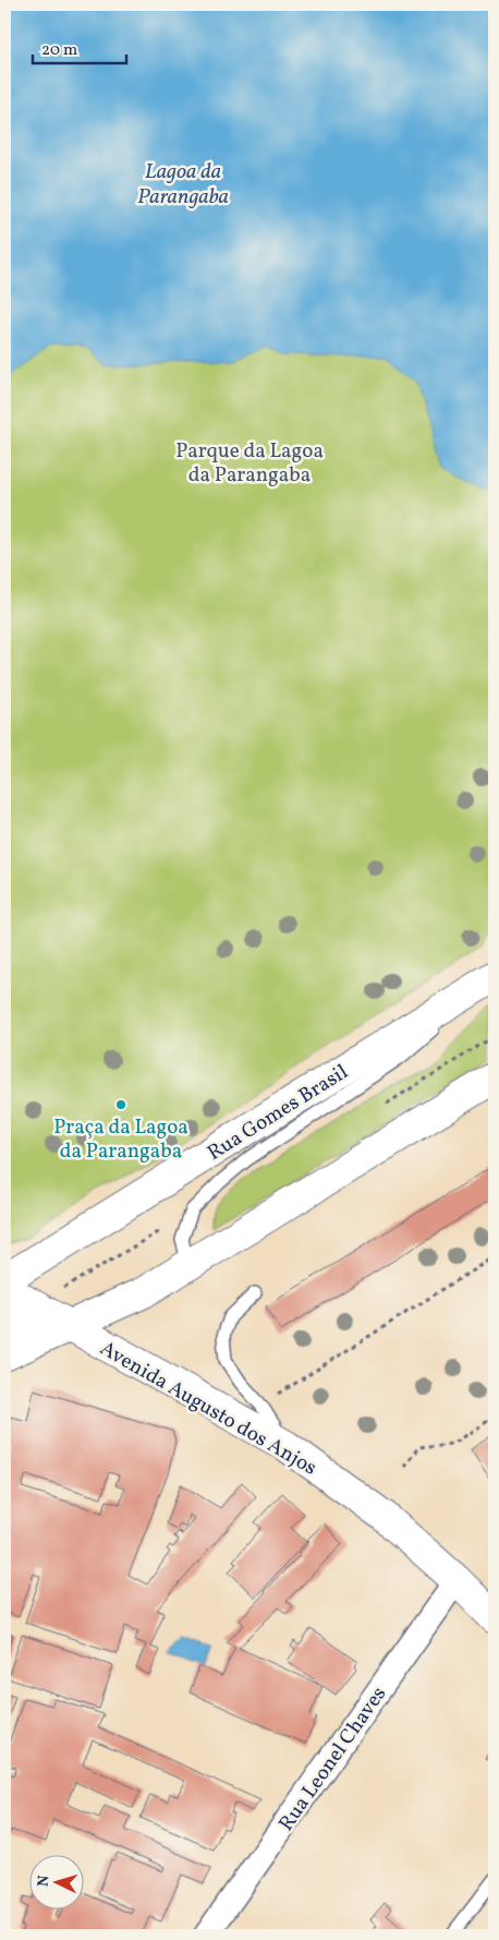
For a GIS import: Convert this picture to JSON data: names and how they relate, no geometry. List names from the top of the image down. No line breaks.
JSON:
{"streets":{"main road":["Rua Gomes Brasil","Avenida Augusto dos Anjos"],"street":["Rua Leonel Chaves"]},"crossings":[["Avenida Augusto dos Anjos","Rua Leonel Chaves"]],"water":["Lagoa da Parangaba"],"parks":["Parque da Lagoa da Parangaba"],"places":["Praça da Lagoa da Parangaba"],"scale_bar":"20 m","north":"left"}
